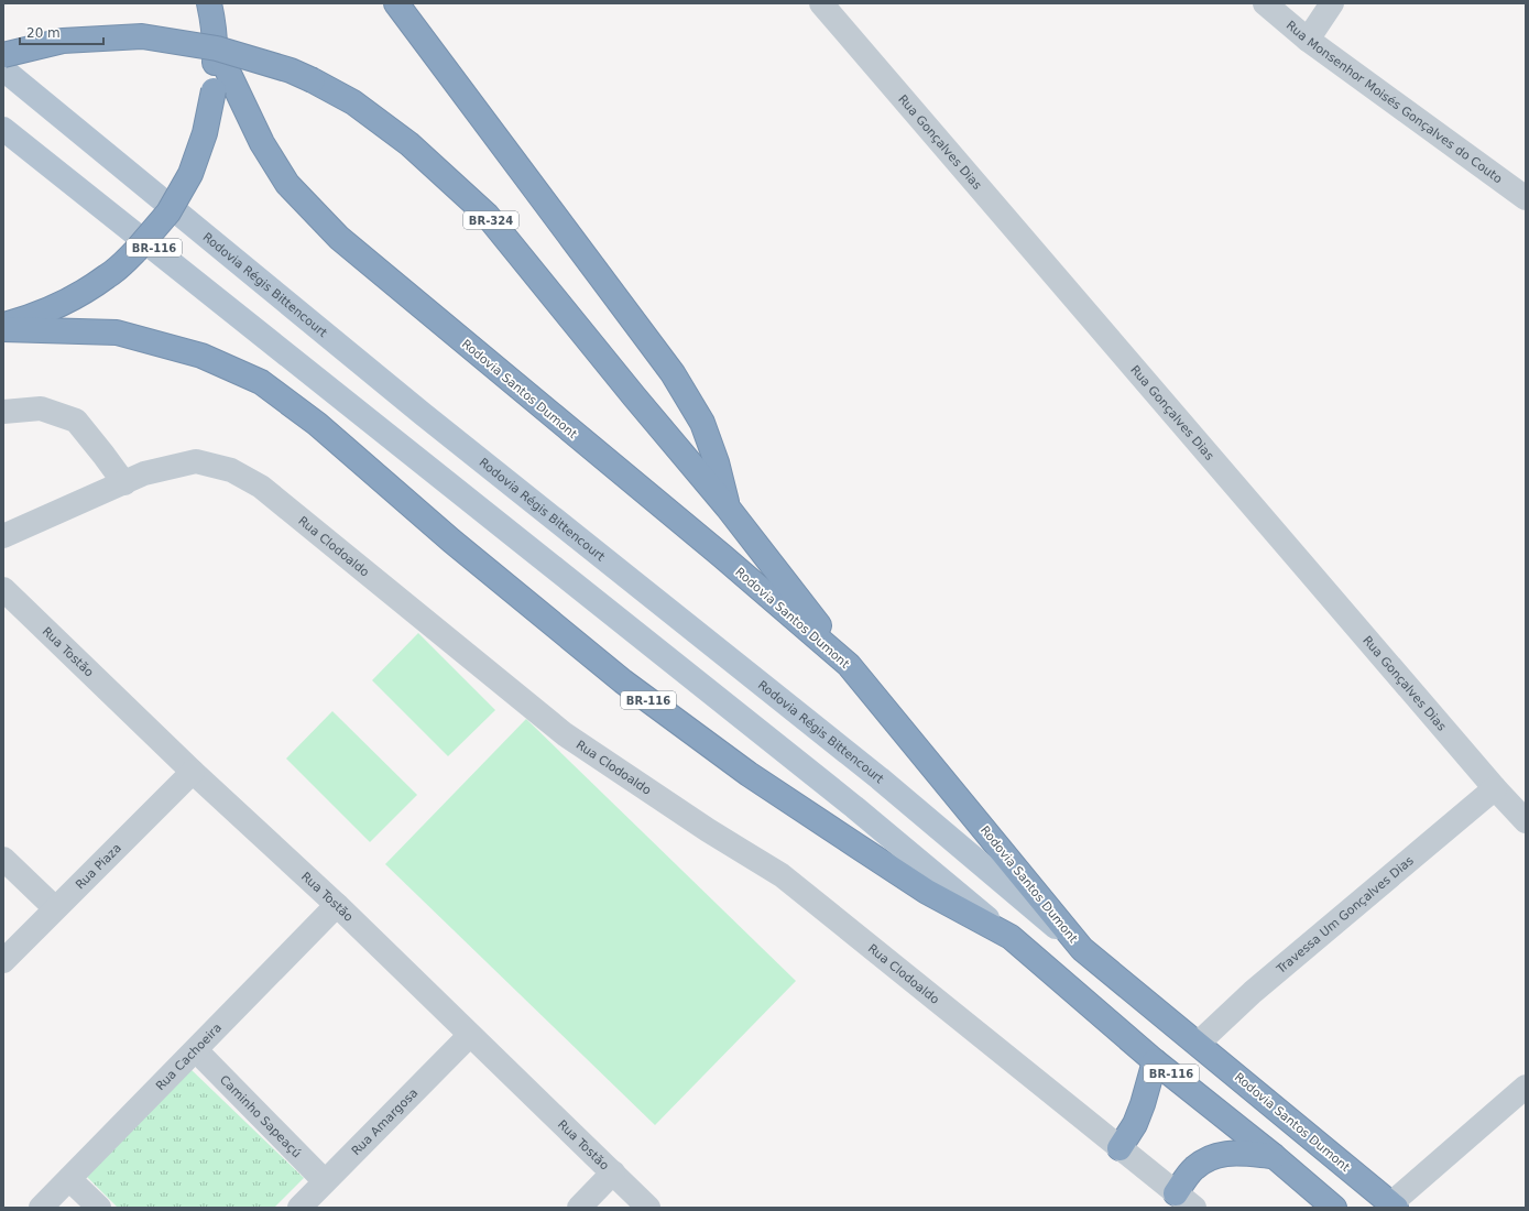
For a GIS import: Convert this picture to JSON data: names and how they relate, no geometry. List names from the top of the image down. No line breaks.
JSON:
{"streets":{"highway":["BR-324","BR-116","Rodovia Santos Dumont"],"main road":["Rodovia Régis Bittencourt"],"street":["Rua Monsenhor Moisés Gonçalves do Couto","Rua Gonçalves Dias","Rua Clodoaldo","Rua Tostão","Rua Piaza","Travessa Um Gonçalves Dias","Rua Cachoeira","Caminho Sapeaçú","Rua Amargosa"]},"crossings":[["Rua Gonçalves Dias","Travessa Um Gonçalves Dias"],["BR-324","BR-116"],["BR-116","Rodovia Santos Dumont"],["Rodovia Régis Bittencourt","Rodovia Santos Dumont"],["Rodovia Santos Dumont","Travessa Um Gonçalves Dias"],["Rua Tostão","Rua Piaza"],["Rua Tostão","Rua Cachoeira"],["Rua Tostão","Rua Amargosa"],["Rua Cachoeira","Caminho Sapeaçú"],["Caminho Sapeaçú","Rua Amargosa"]],"scale_bar":"20 m"}
